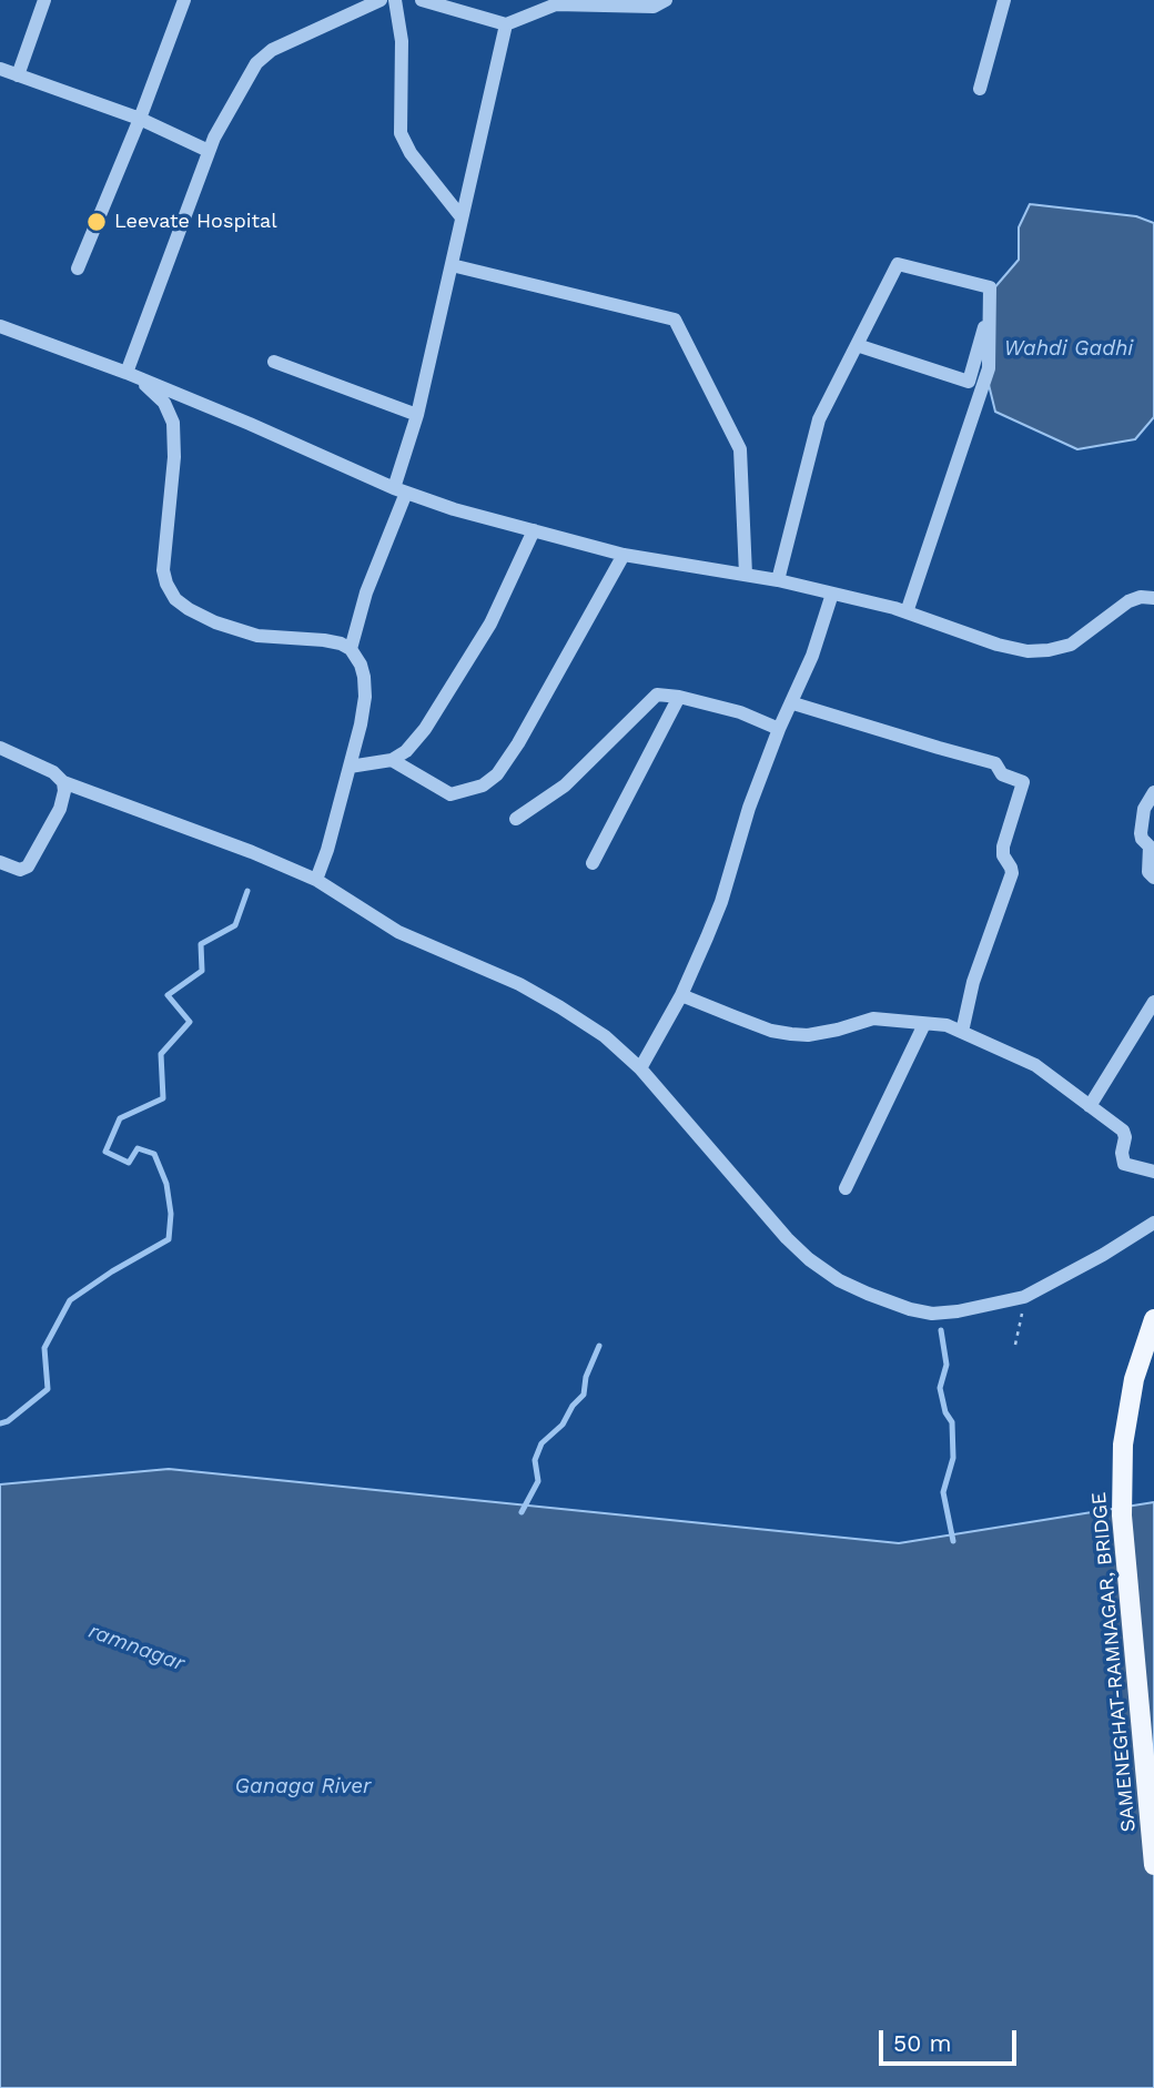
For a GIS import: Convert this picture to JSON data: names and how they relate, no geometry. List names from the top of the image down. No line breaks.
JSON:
{"streets":{"main road":["SAMENEGHAT-RAMNAGAR, BRIDGE"]},"water":["Wahdi Gadhi","ramnagar","Ganaga River"],"places":["Leevate Hospital"],"scale_bar":"50 m"}
